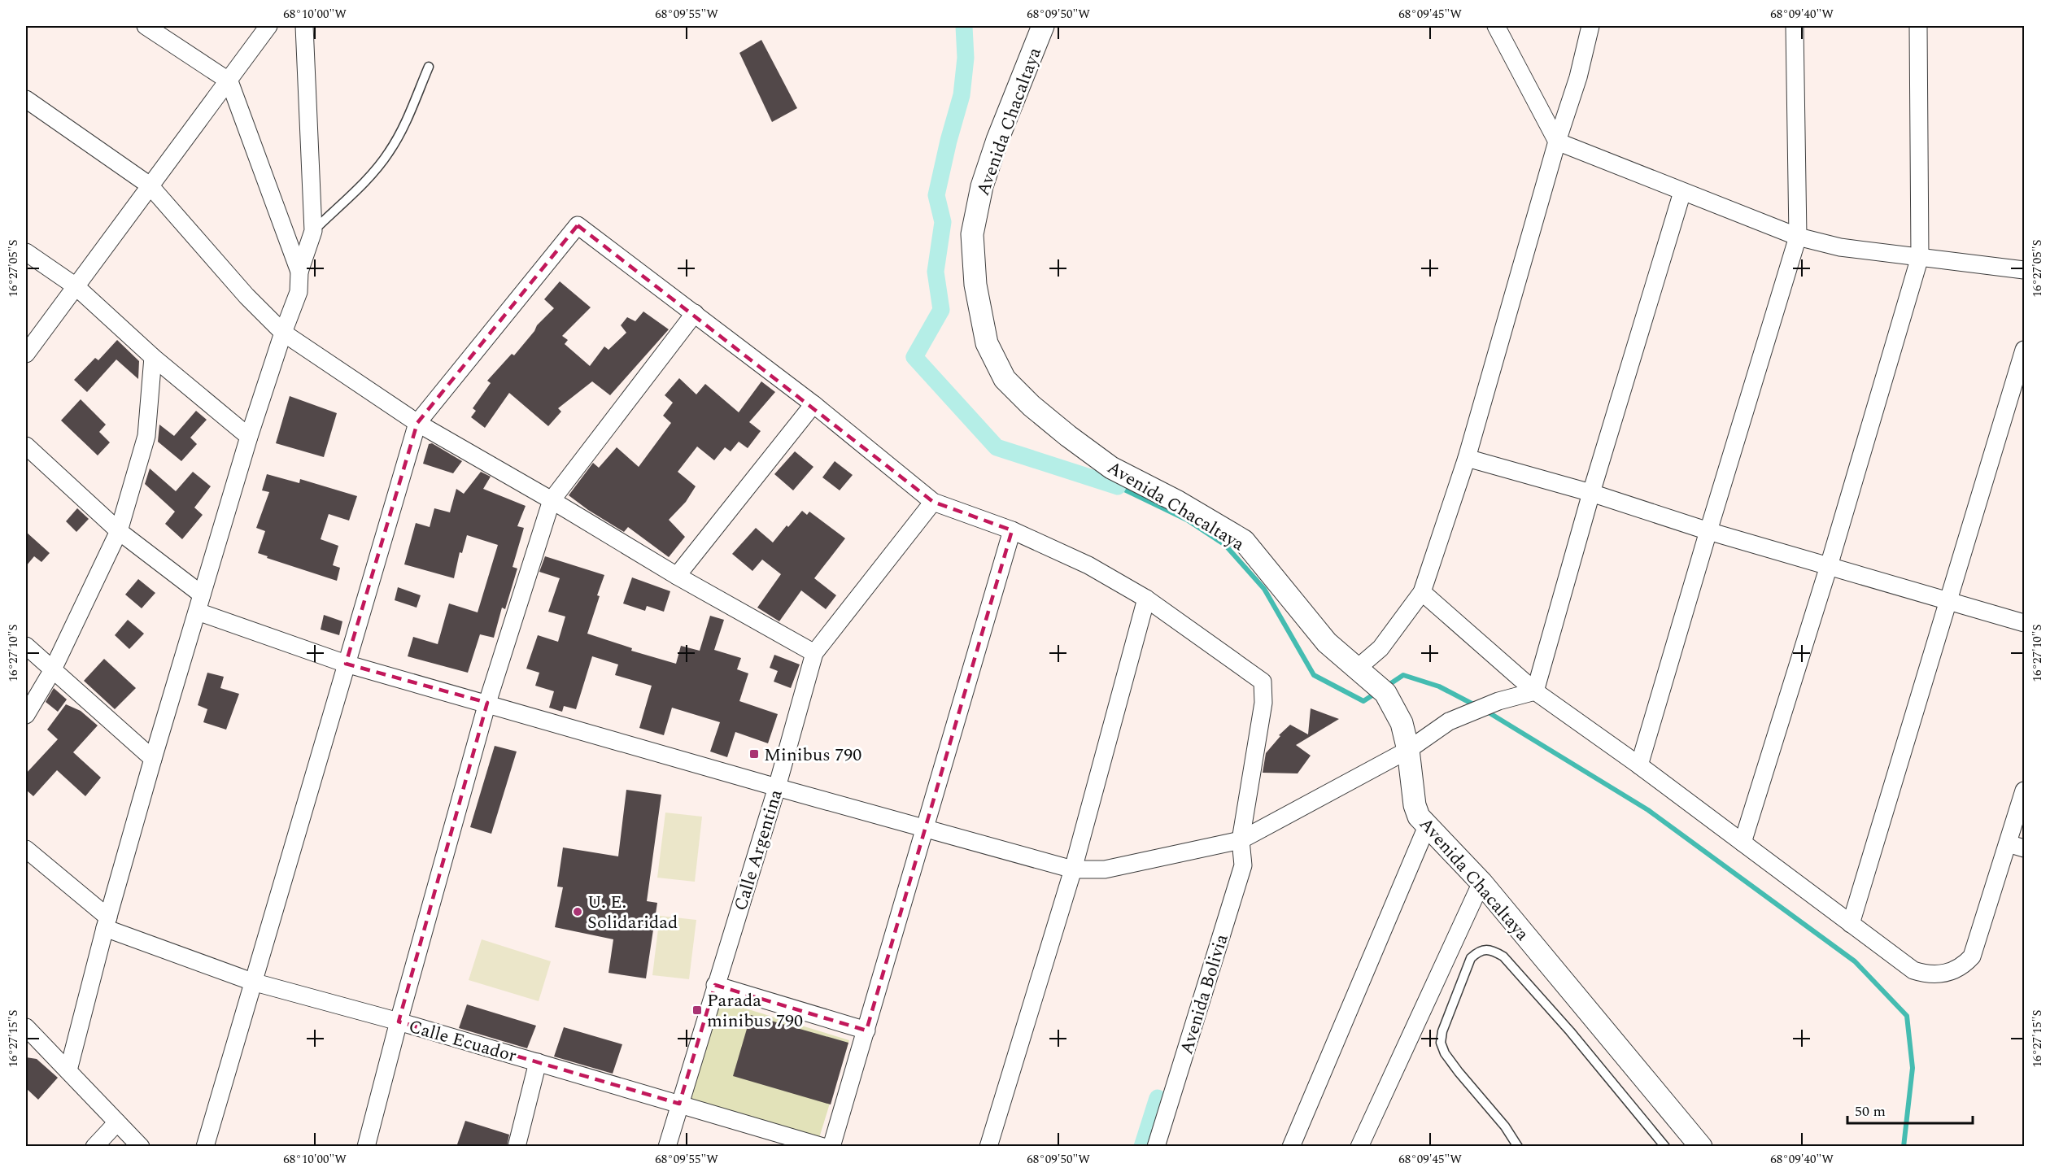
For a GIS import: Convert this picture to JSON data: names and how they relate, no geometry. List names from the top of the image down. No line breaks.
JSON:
{"streets":{"street":["Avenida Chacaltaya","Calle Argentina","Avenida Bolivia","Calle Ecuador"]},"crossings":[["Calle Argentina","Calle Ecuador"]],"places":{"transit":["Minibus 790","Parada minibus 790"],"other":["U. E. Solidaridad"]},"scale_bar":"50 m","coordinates":["68°10'00\"W","68°09'55\"W","68°09'50\"W","68°09'45\"W","68°09'40\"W","16°27'05\"S","16°27'10\"S","16°27'15\"S"]}
